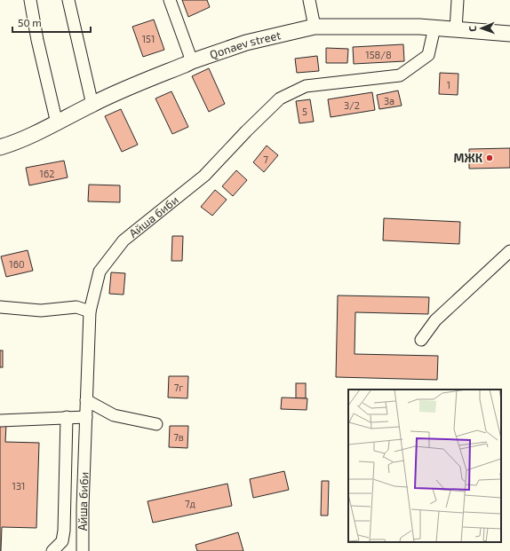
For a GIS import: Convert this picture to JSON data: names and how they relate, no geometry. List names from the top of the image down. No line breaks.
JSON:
{"streets":{"main road":["Qonaev street"],"street":["Айша биби"]},"crossings":[["Qonaev street","Айша биби"]],"places":["МЖК"],"house_numbers":["151","158/8","1","3а","3/2","5","7","162","160","7г","7в","131","7д"],"scale_bar":"50 m","north":"left"}
